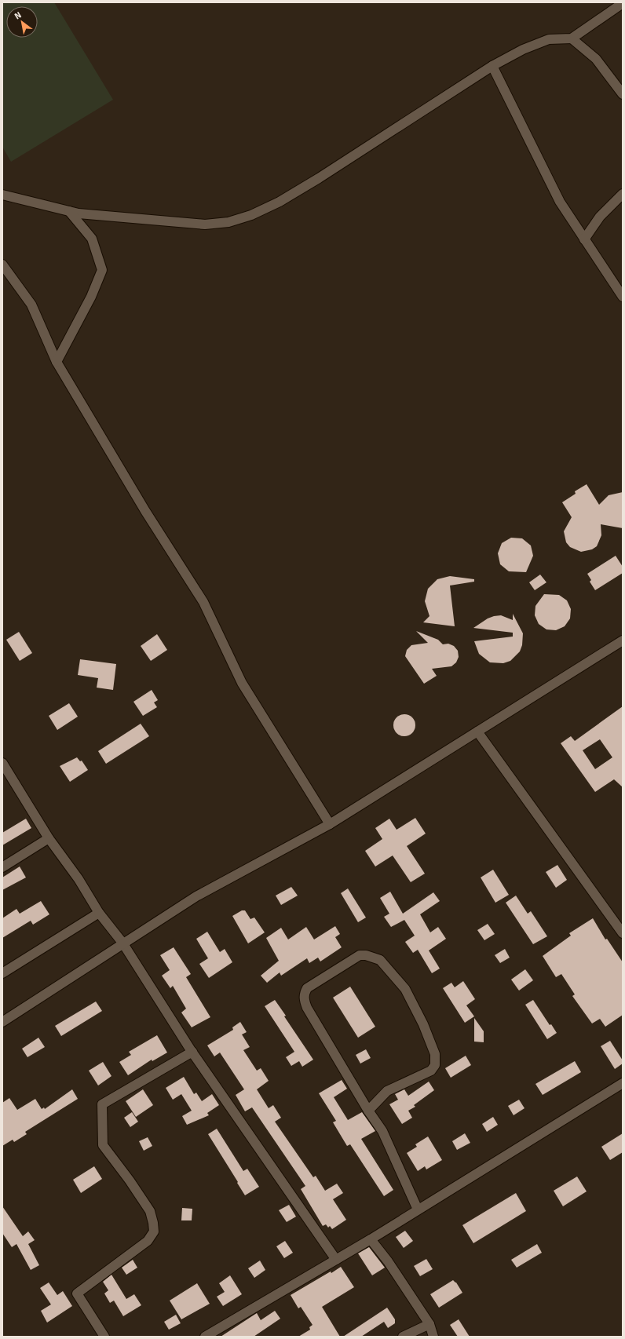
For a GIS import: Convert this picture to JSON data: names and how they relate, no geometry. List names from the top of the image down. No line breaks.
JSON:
{"north":"top left"}
